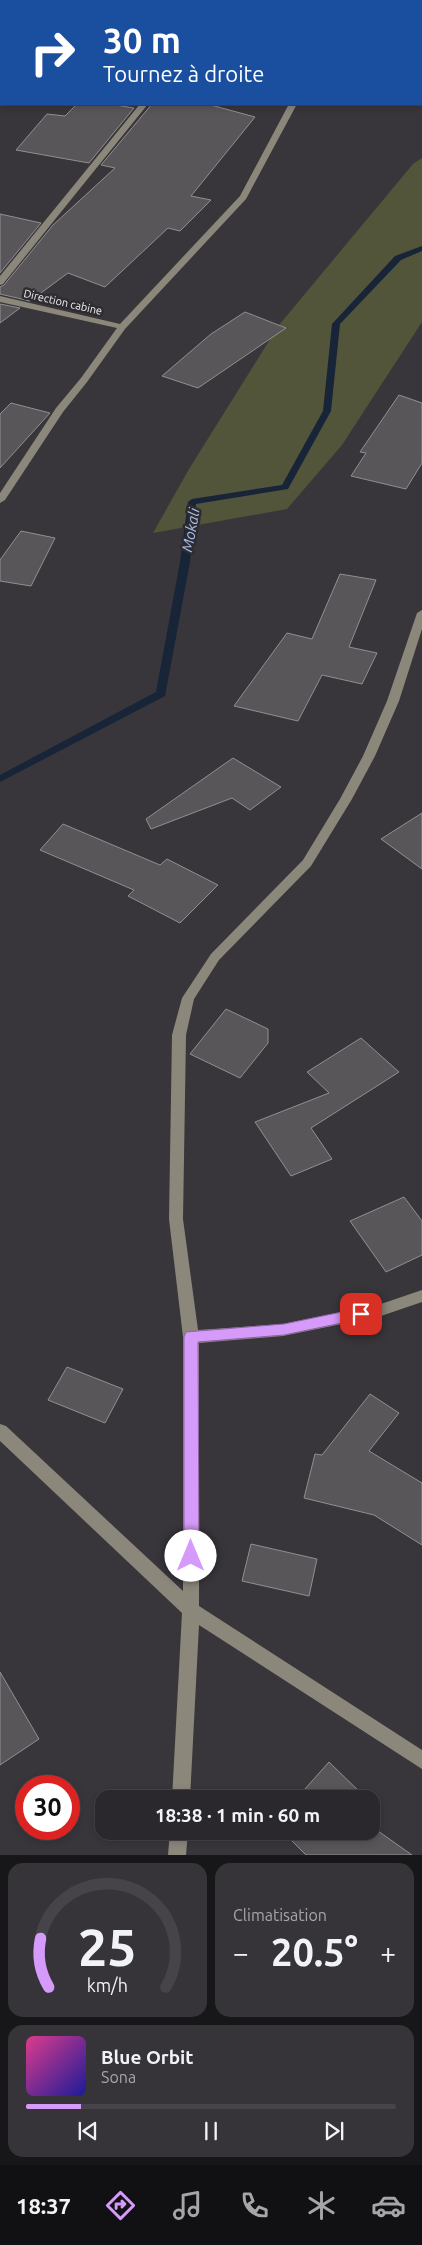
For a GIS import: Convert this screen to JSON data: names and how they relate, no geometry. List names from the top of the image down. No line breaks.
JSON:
{"streets":{"street":["Direction cabine"]},"water":["Mokali"],"page":{"turn":["30 m","Tournez à droite"],"limit":"30","trip":"18:38 · 1 min · 60 m","tile":"Climatisation","heat":["−","20.5°","+"],"song":["Blue Orbit","Sona"],"tabs":"18:37","gauge":["25","km/h"]}}
